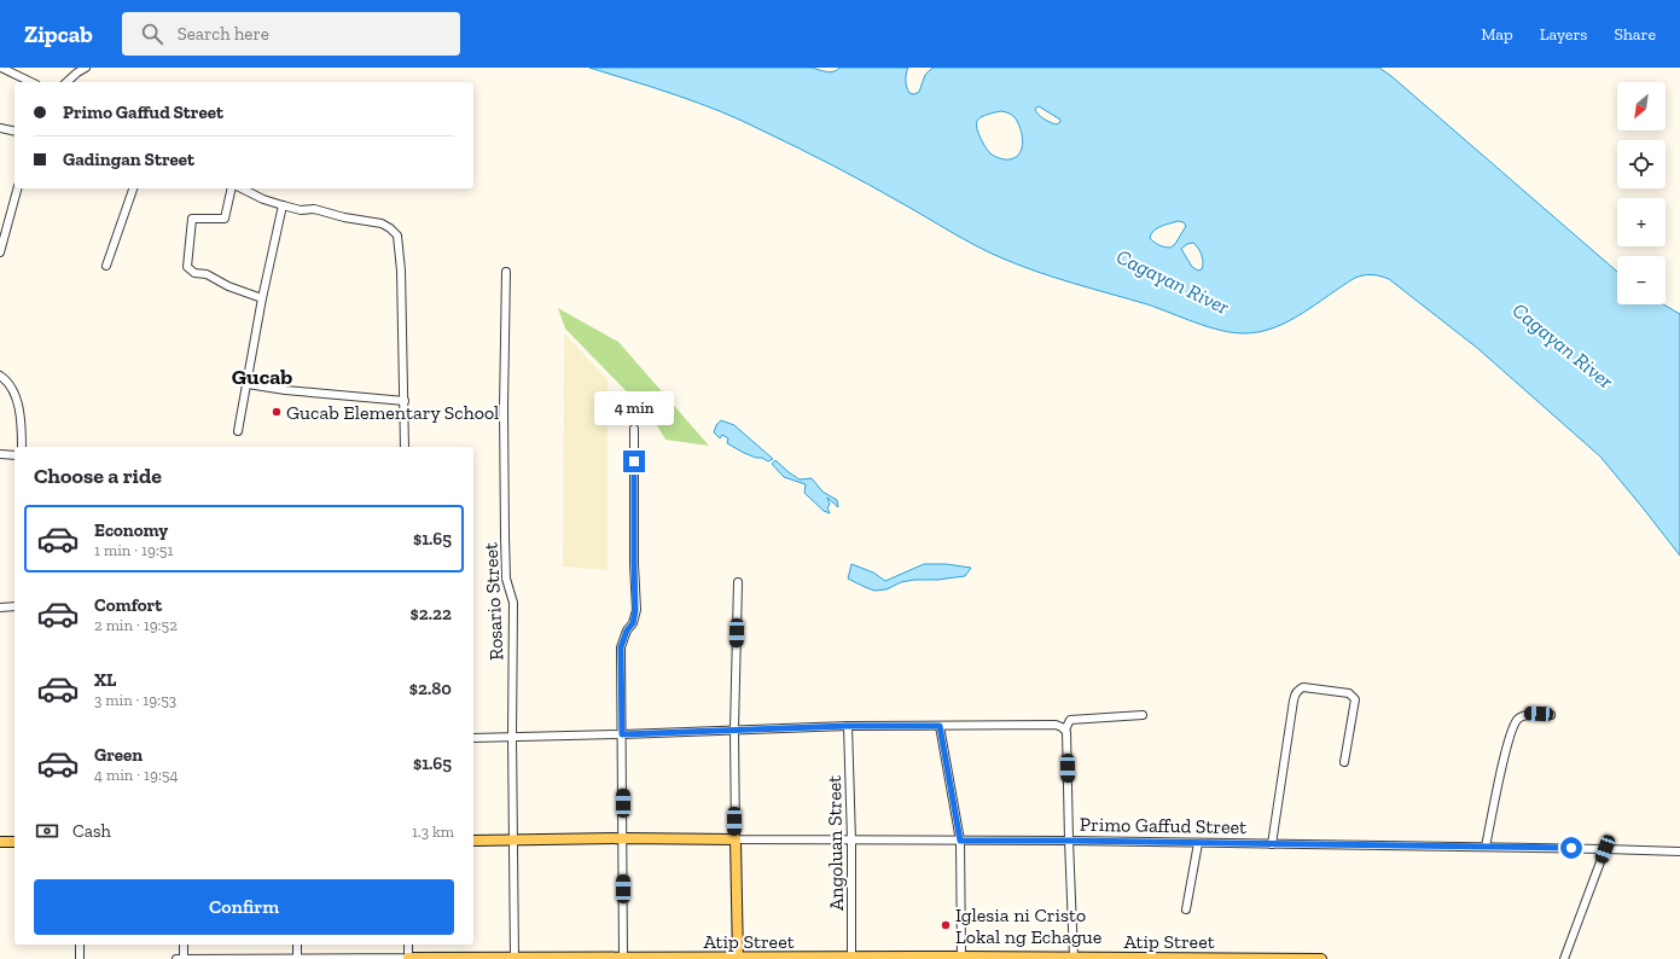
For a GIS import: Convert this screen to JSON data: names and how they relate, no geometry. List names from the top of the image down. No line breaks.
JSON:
{"streets":{"main road":["Primo Gaffud Street","Atip Street"],"street":["Rosario Street","Angoluan Street"]},"crossings":[["Rosario Street","Primo Gaffud Street"],["Rosario Street","Atip Street"],["Primo Gaffud Street","Angoluan Street"],["Angoluan Street","Atip Street"]],"districts":["Gucab"],"water":["Cagayan River"],"places":["Gucab Elementary School","Iglesia ni Cristo Lokal ng Echague"],"north":"bottom left","page":{"header":"Zipcab","search":"Search here","nav":["Map","Layers","Share"],"map_buttons":["+","−"],"banner":["Primo Gaffud Street","Gadingan Street"],"bubble":"4 min","heading":"Choose a ride","list":[{"name":"Economy","note":"1 min · 19:51","value":"$1.65"},{"name":"Comfort","note":"2 min · 19:52","value":"$2.22"},{"name":"XL","note":"3 min · 19:53","value":"$2.80"},{"name":"Green","note":"4 min · 19:54","value":"$1.65"}],"pay":["Cash","1.3 km"],"buttons":"Confirm"}}
